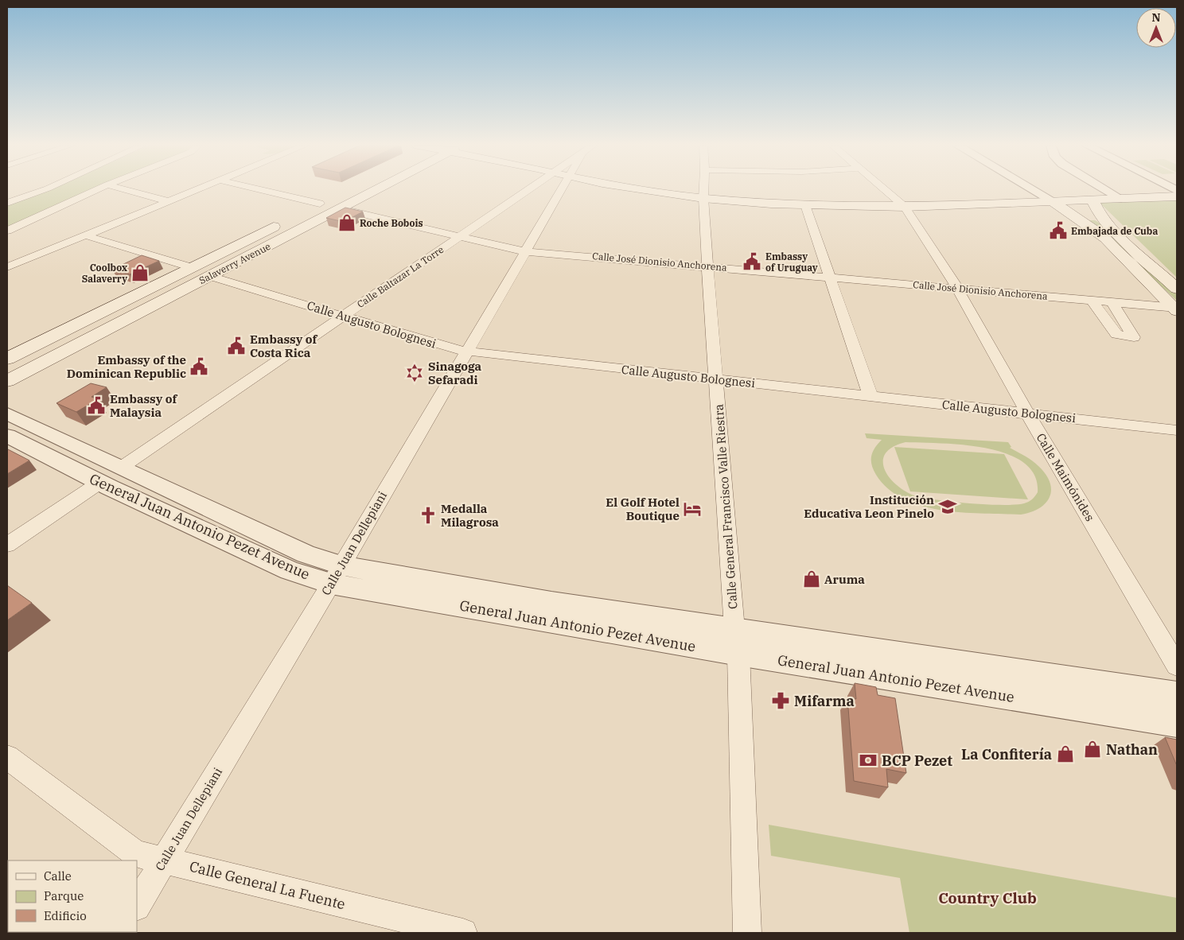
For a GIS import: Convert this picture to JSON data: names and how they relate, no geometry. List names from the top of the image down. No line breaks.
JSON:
{"streets":{"main road":["Salaverry Avenue"],"street":["Calle José Dionisio Anchorena","Calle Baltazar La Torre","Calle Augusto Bolognesi","Calle Maimónides","Calle General Francisco Valle Riestra","General Juan Antonio Pezet Avenue","Calle Juan Dellepiani","Calle General La Fuente"]},"crossings":[["Calle José Dionisio Anchorena","Salaverry Avenue"],["Calle José Dionisio Anchorena","Calle Baltazar La Torre"],["Calle José Dionisio Anchorena","Calle Maimónides"],["Calle José Dionisio Anchorena","Calle General Francisco Valle Riestra"],["Calle José Dionisio Anchorena","Calle Juan Dellepiani"],["Salaverry Avenue","Calle Augusto Bolognesi"],["Calle Baltazar La Torre","Calle Augusto Bolognesi"],["Calle Baltazar La Torre","General Juan Antonio Pezet Avenue"],["Calle Augusto Bolognesi","Calle Maimónides"],["Calle Augusto Bolognesi","Calle General Francisco Valle Riestra"],["Calle Augusto Bolognesi","Calle Juan Dellepiani"],["Calle General Francisco Valle Riestra","General Juan Antonio Pezet Avenue"],["General Juan Antonio Pezet Avenue","Calle Juan Dellepiani"],["Calle Juan Dellepiani","Calle General La Fuente"]],"districts":["Country Club"],"places":{"shop":["Roche Bobois","Coolbox Salaverry","Aruma","Nathan","La Confitería"],"public building":["Embajada de Cuba","Embassy of Uruguay","Embassy of Costa Rica","Embassy of the Dominican Republic","Embassy of Malaysia"],"synagogue":["Sinagoga Sefaradi"],"school or university":["Institución Educativa Leon Pinelo"],"hotel":["El Golf Hotel Boutique"],"church":["Medalla Milagrosa"],"pharmacy":["Mifarma"],"bank":["BCP Pezet"]},"legend":["Calle","Parque","Edificio"],"north":"top"}
